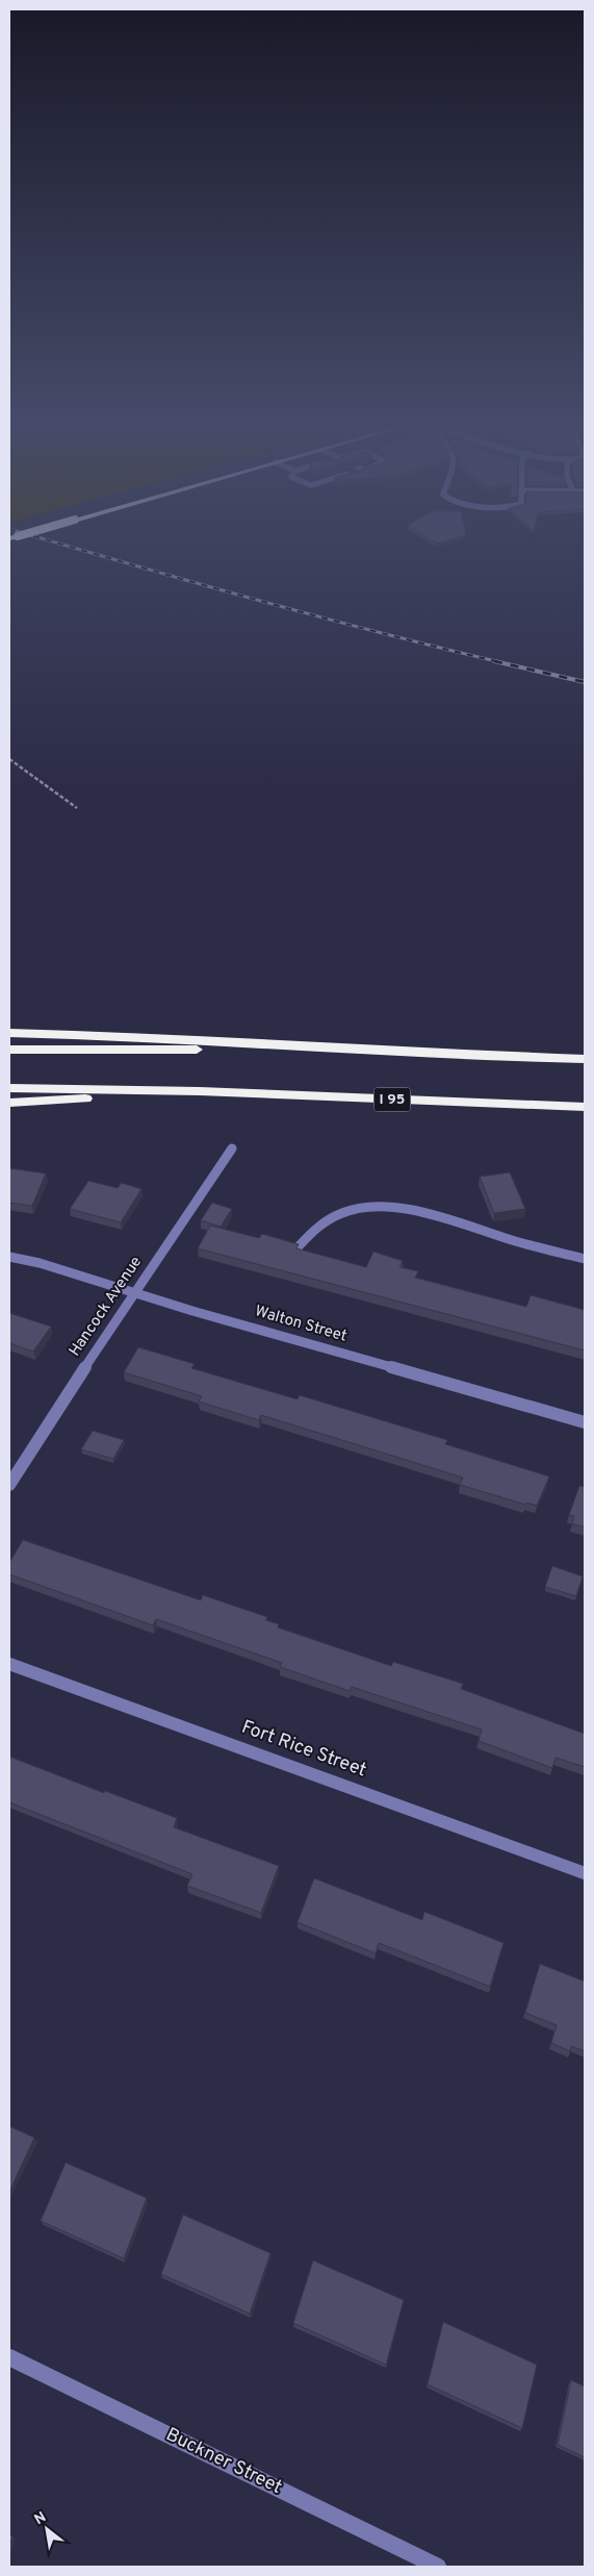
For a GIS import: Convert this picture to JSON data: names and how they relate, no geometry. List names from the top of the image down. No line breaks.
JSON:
{"streets":{"highway":["I 95"],"street":["Hancock Avenue","Walton Street","Fort Rice Street","Buckner Street"]},"crossings":[["Hancock Avenue","Walton Street"]],"north":"top left"}
